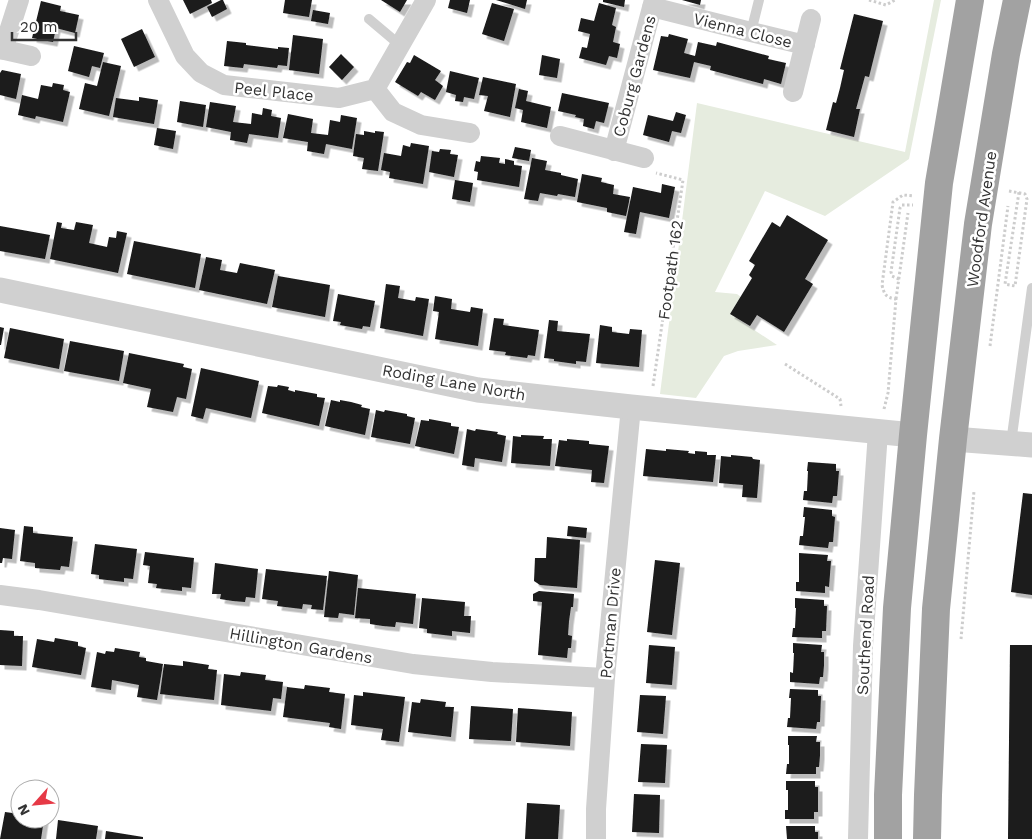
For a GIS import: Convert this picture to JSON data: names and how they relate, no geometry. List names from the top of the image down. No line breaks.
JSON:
{"streets":{"highway":["Woodford Avenue","Southend Road"],"street":["Vienna Close","Coburg Gardens","Peel Place","Roding Lane North","Portman Drive","Hillington Gardens"],"path":["Footpath 162"]},"crossings":[["Vienna Close","Coburg Gardens"],["Coburg Gardens","Footpath 162"],["Footpath 162","Roding Lane North"],["Footpath 162","Portman Drive"],["Roding Lane North","Portman Drive"],["Roding Lane North","Southend Road"],["Portman Drive","Hillington Gardens"]],"scale_bar":"20 m","north":"bottom left"}
